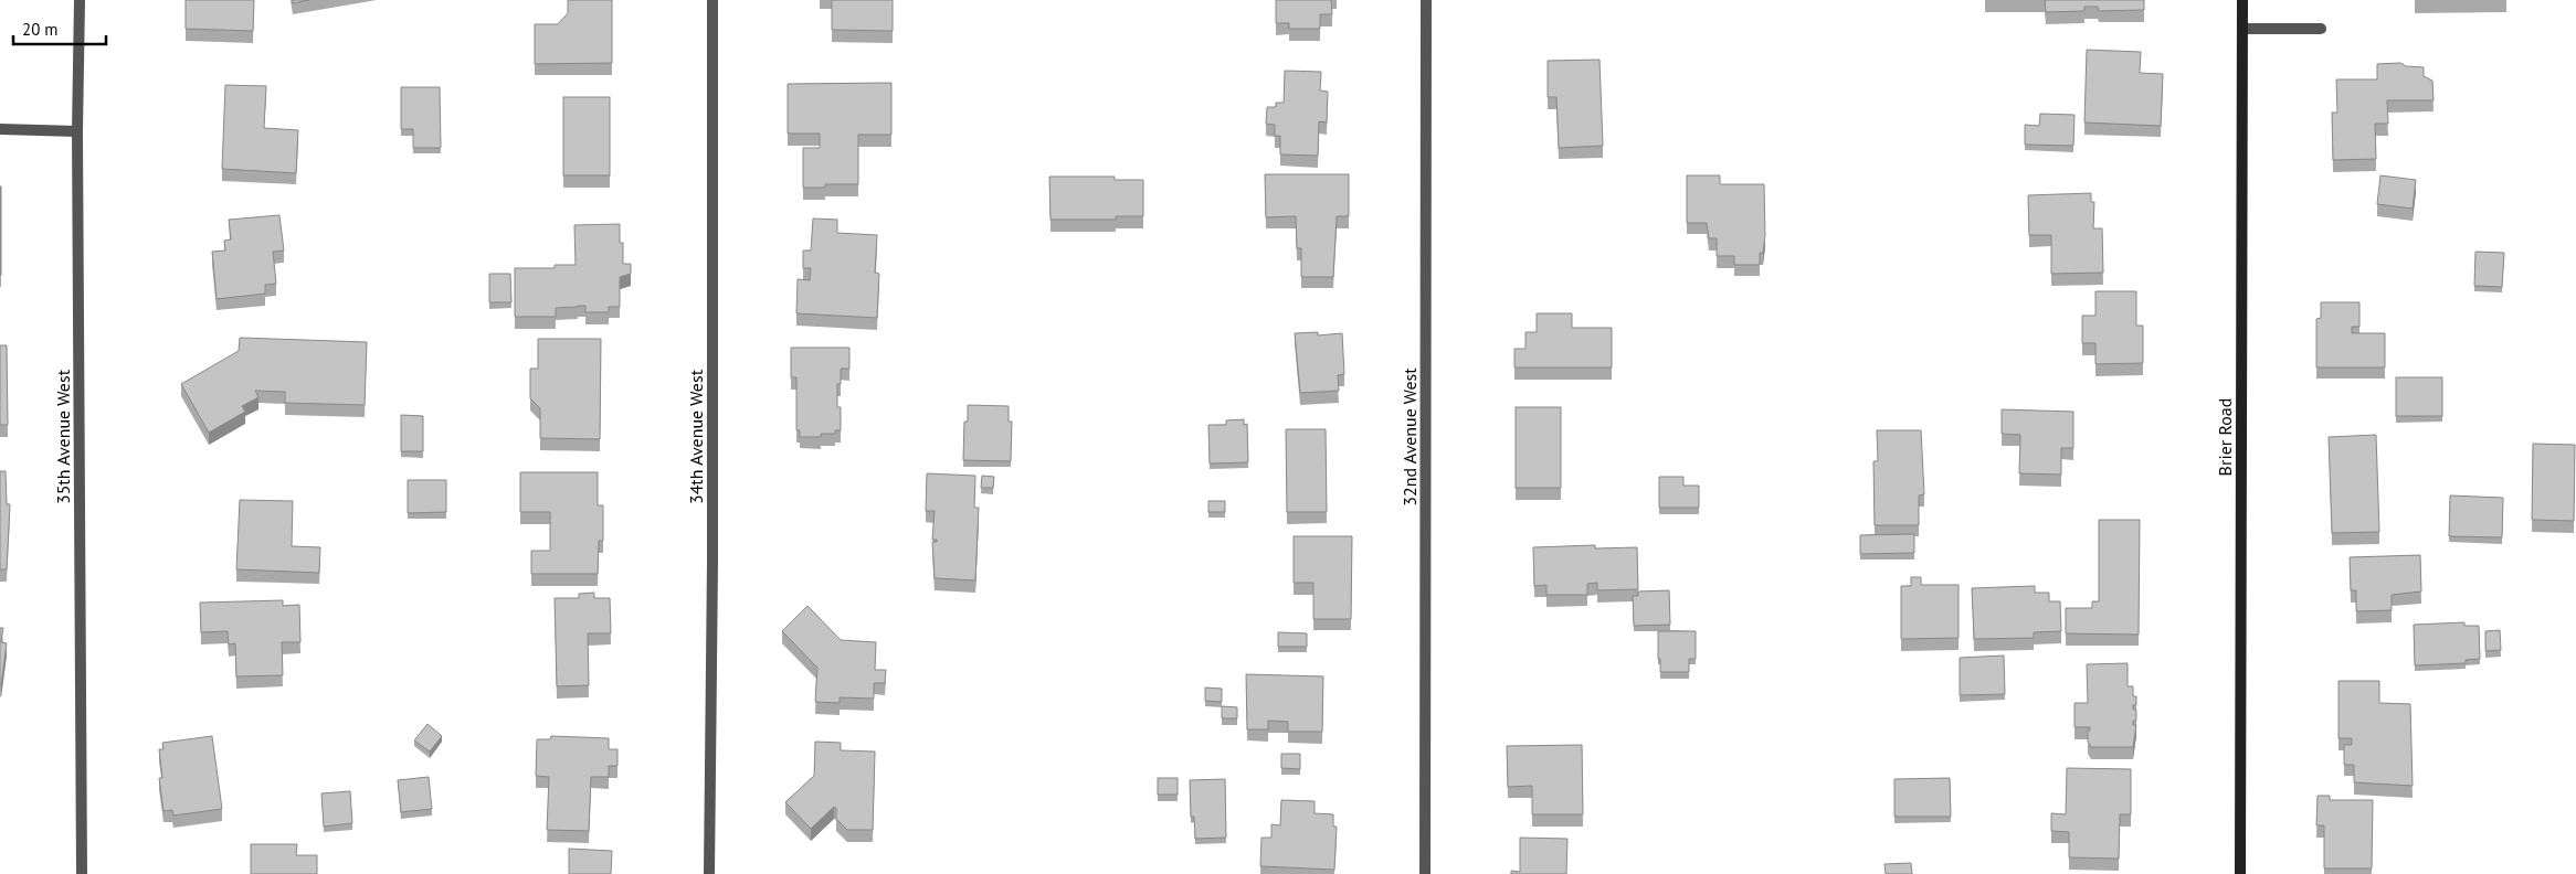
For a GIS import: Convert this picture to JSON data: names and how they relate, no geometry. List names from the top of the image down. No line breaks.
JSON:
{"streets":{"main road":["Brier Road"],"street":["35th Avenue West","34th Avenue West","32nd Avenue West"]},"scale_bar":"20 m"}
